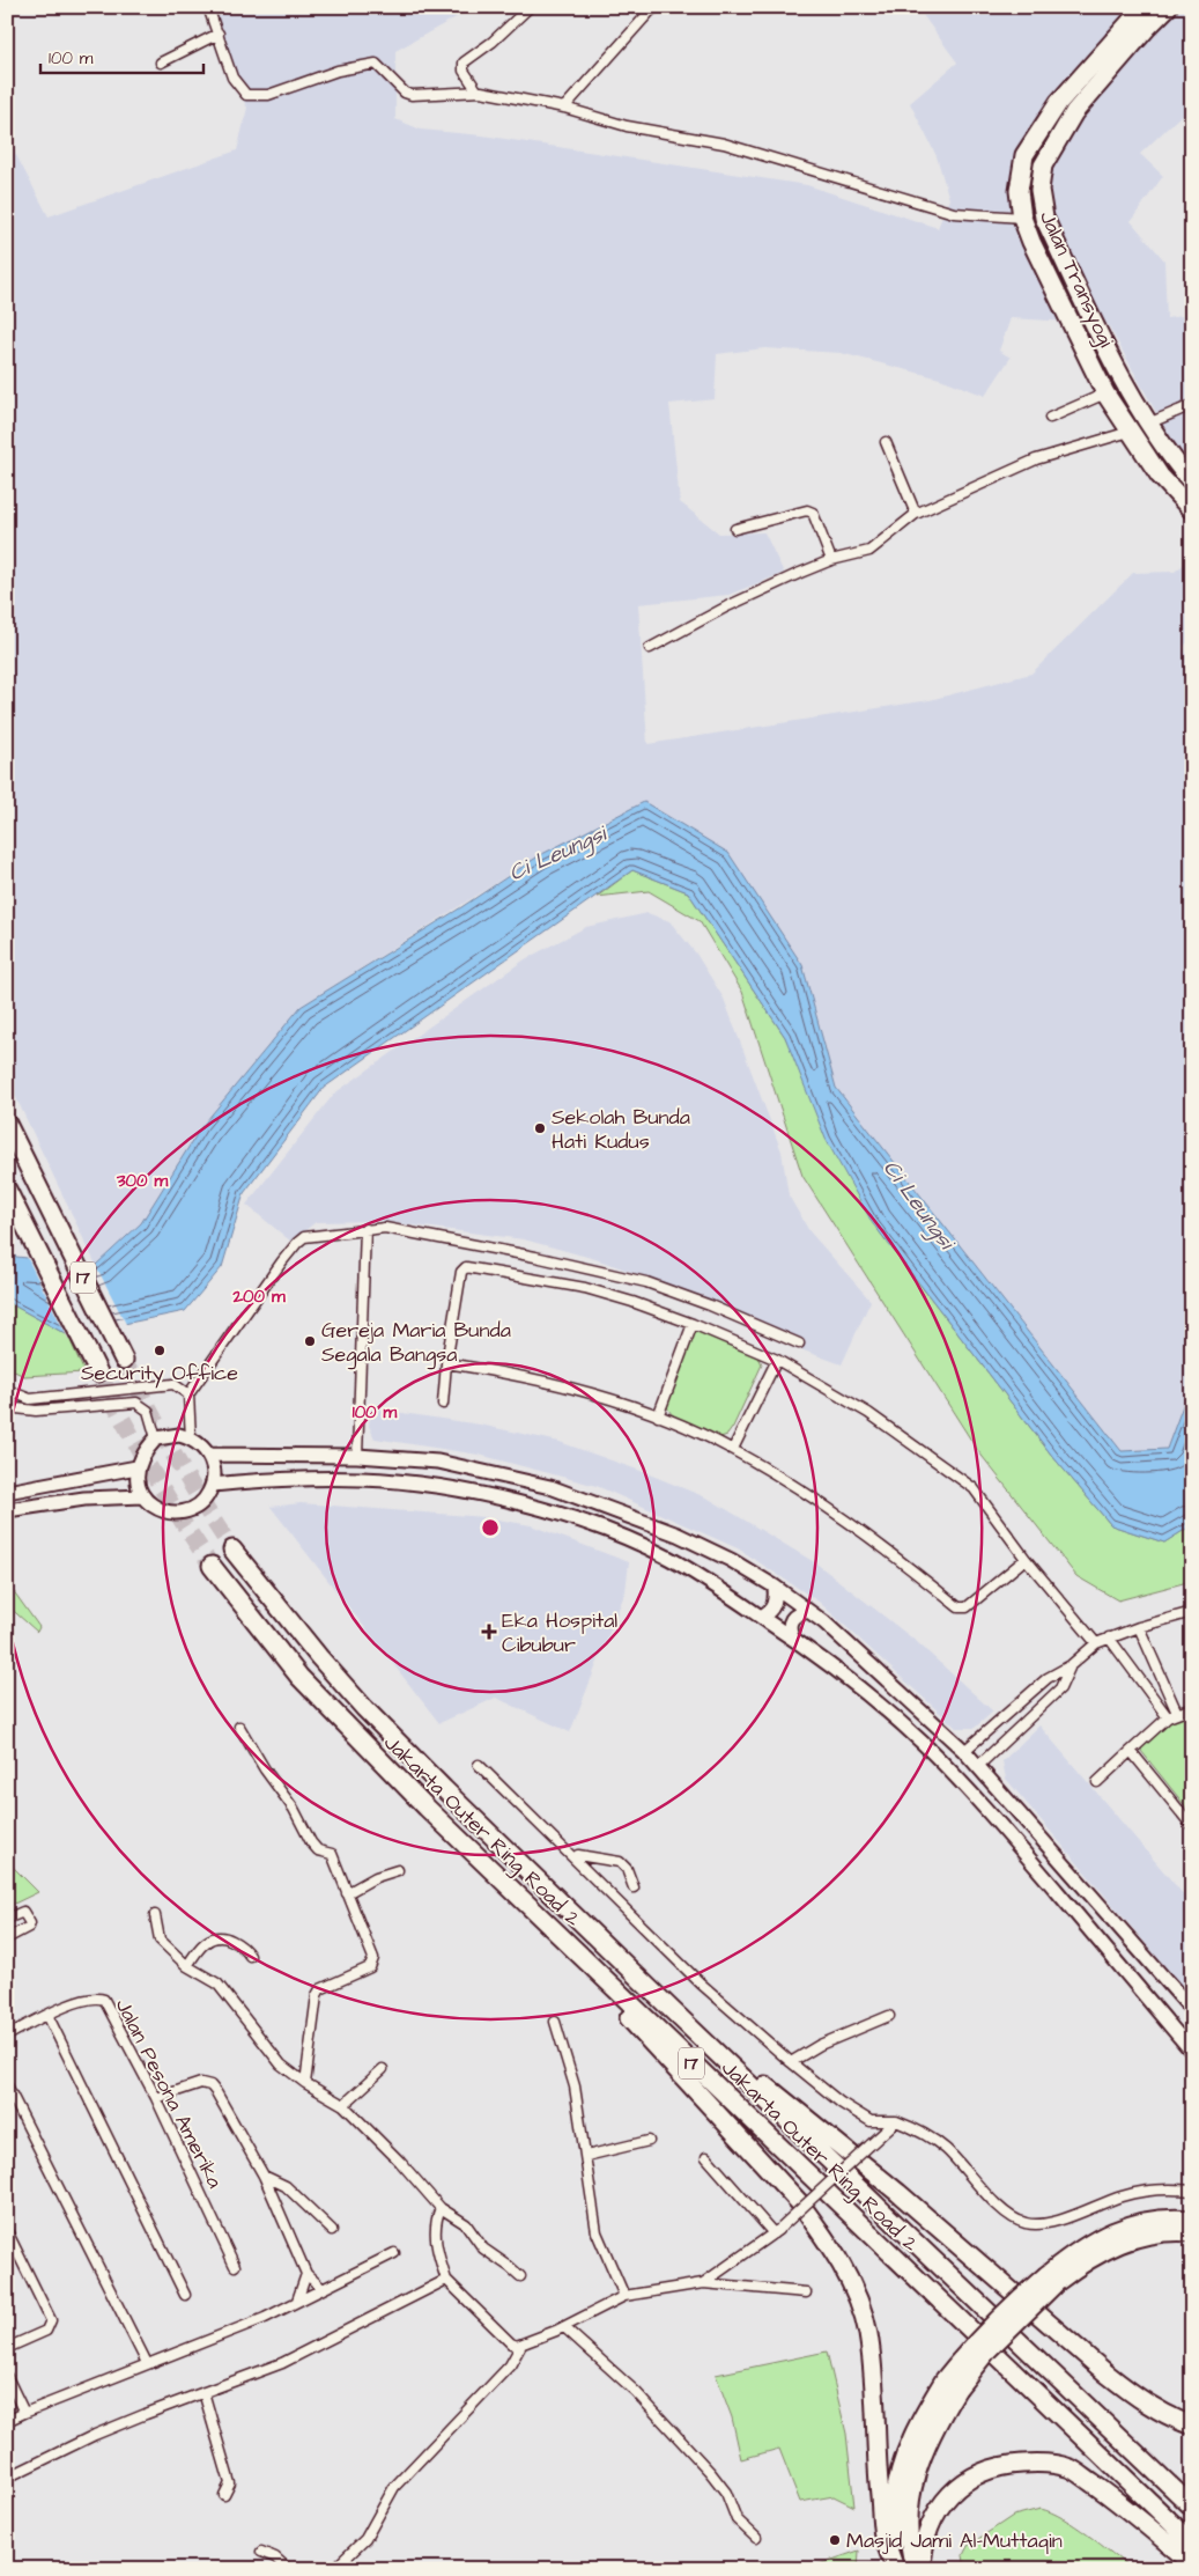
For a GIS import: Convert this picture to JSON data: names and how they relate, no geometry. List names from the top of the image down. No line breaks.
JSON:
{"streets":{"highway":["Jalan Transyogi","17","Jakarta Outer Ring Road 2"],"street":["Jalan Pesona Amerika"]},"water":["Ci Leungsi"],"places":{"other":["Sekolah Bunda Hati Kudus","Gereja Maria Bunda Segala Bangsa","Security Office","Masjid Jami Al-Muttaqin"],"health":["Eka Hospital Cibubur"]},"scale_bar":"100 m","rings":["300 m","200 m","100 m"]}
